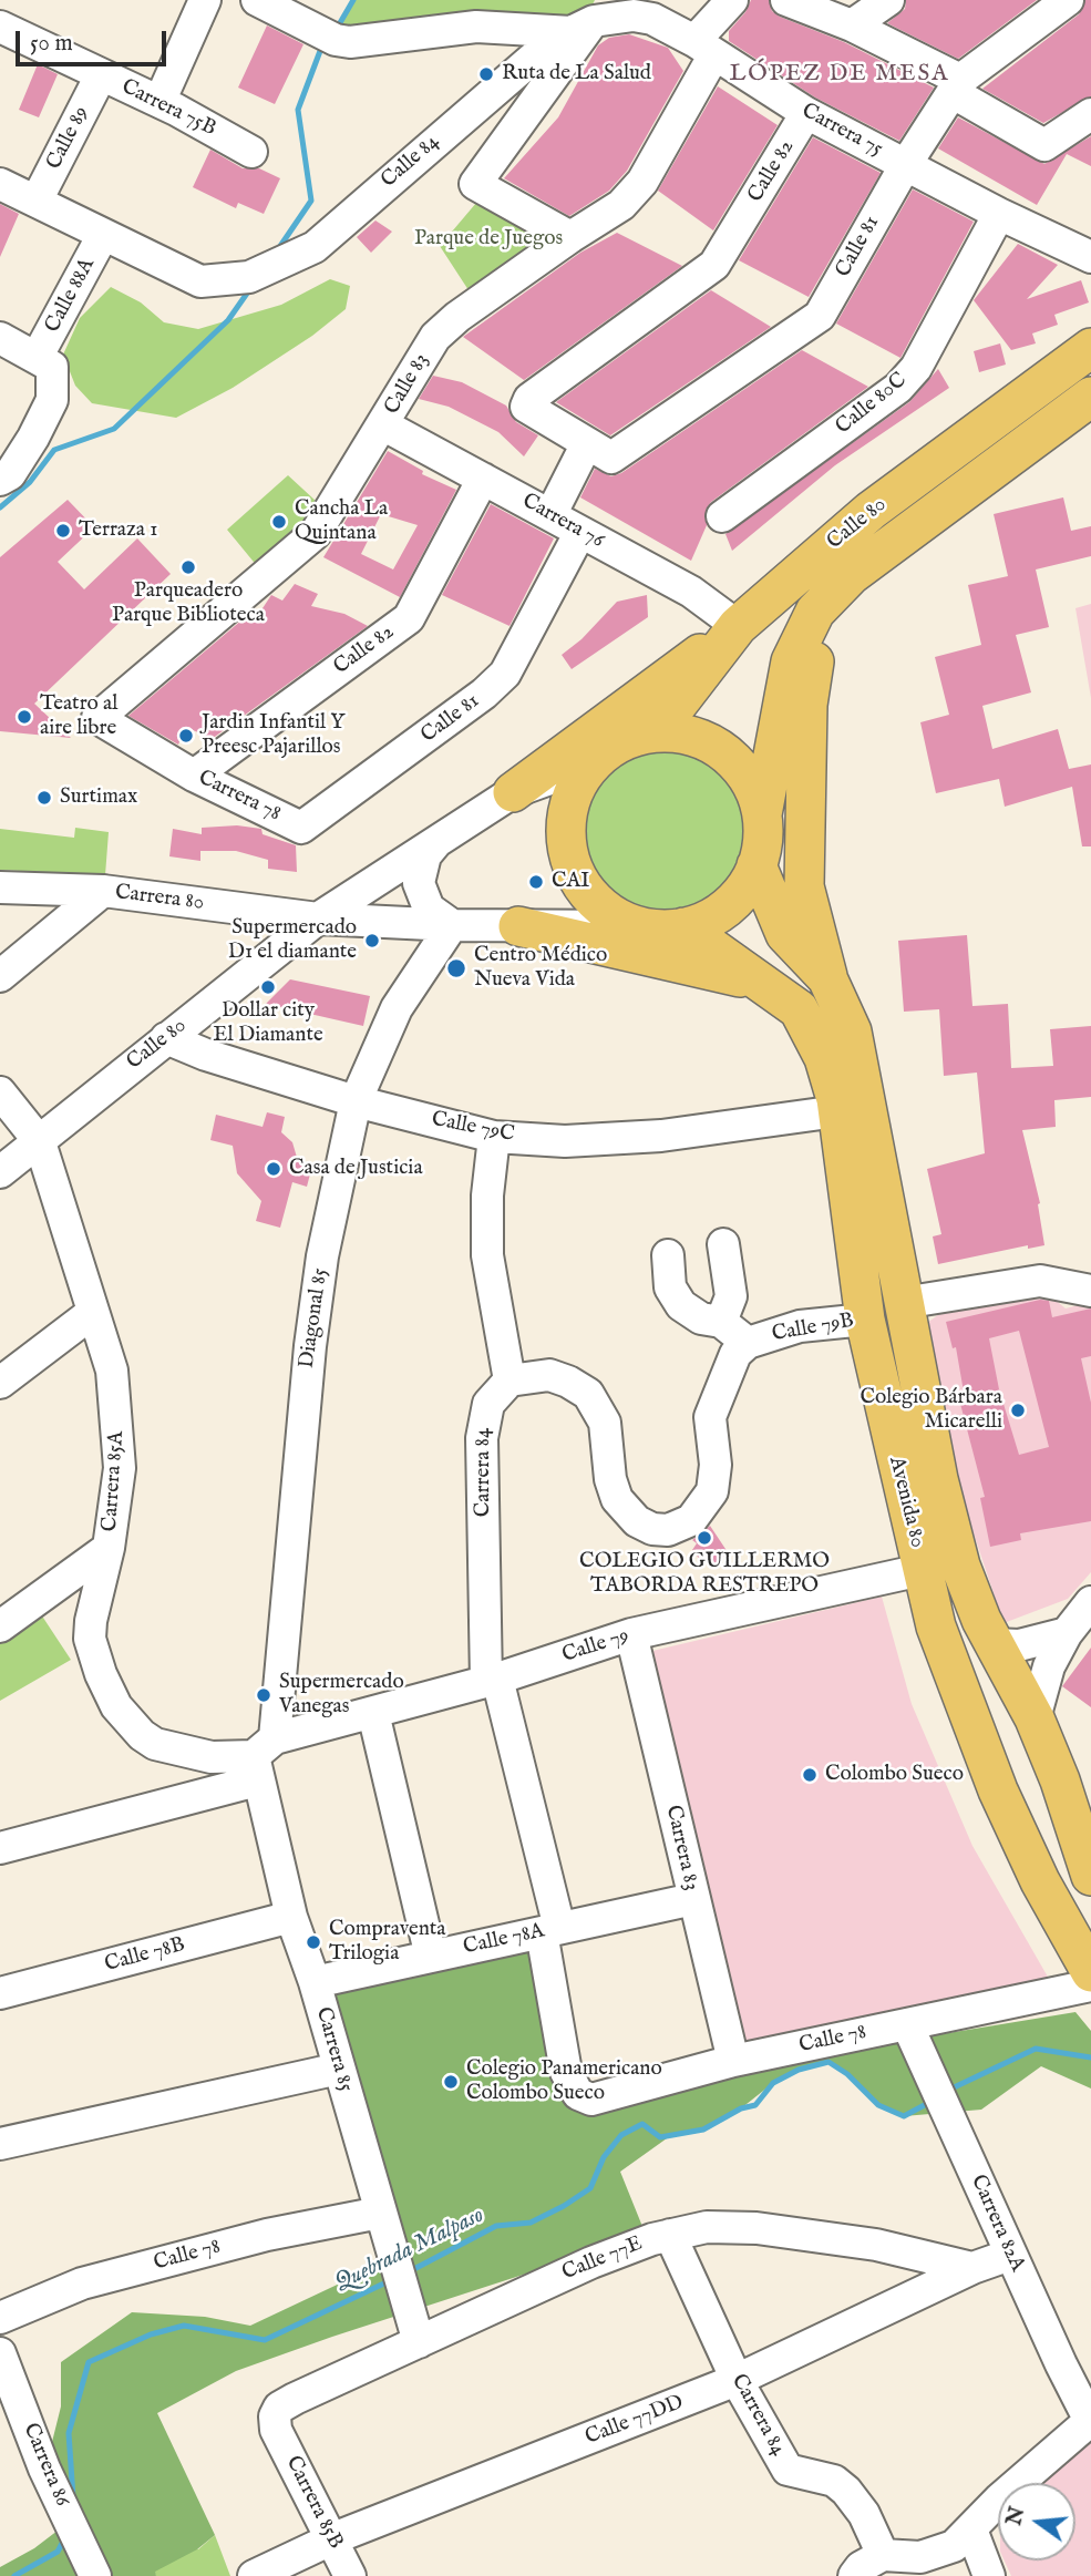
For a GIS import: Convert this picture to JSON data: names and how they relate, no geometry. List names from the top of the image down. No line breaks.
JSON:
{"streets":{"main road":["Calle 80","Avenida 80"],"street":["Carrera 75B","Carrera 75","Calle 89","Calle 84","Calle 82","Calle 81","Calle 88A","Calle 83","Calle 80C","Carrera 76","Carrera 78","Carrera 80","Calle 79C","Diagonal 85","Calle 79B","Carrera 84","Carrera 85A","Calle 79","Carrera 83","Calle 78A","Calle 78B","Calle 78","Carrera 85","Carrera 82A","Calle 77E","Calle 77DD","Carrera 86","Carrera 85B"]},"crossings":[["Carrera 75B","Calle 89"],["Carrera 75","Calle 84"],["Carrera 75","Calle 82"],["Carrera 75","Calle 81"],["Carrera 75","Calle 83"],["Carrera 75","Calle 80C"],["Calle 84","Calle 88A"],["Calle 82","Calle 81"],["Calle 82","Carrera 76"],["Calle 82","Carrera 78"],["Calle 81","Carrera 76"],["Calle 81","Carrera 78"],["Calle 83","Carrera 76"],["Calle 83","Carrera 78"],["Carrera 76","Calle 80"],["Calle 80","Carrera 80"],["Calle 80","Calle 79C"],["Calle 80","Carrera 85A"],["Calle 80","Avenida 80"],["Calle 79C","Diagonal 85"],["Calle 79C","Avenida 80"],["Diagonal 85","Carrera 85A"],["Diagonal 85","Calle 79"],["Diagonal 85","Carrera 85"],["Calle 79B","Carrera 84"],["Calle 79B","Avenida 80"],["Carrera 84","Calle 79"],["Carrera 84","Calle 78A"],["Carrera 84","Calle 78"],["Carrera 84","Calle 77E"],["Carrera 84","Calle 77DD"],["Carrera 85A","Calle 79"],["Carrera 85A","Carrera 85"],["Avenida 80","Calle 79"],["Calle 79","Carrera 83"],["Calle 79","Carrera 85"],["Carrera 83","Calle 78A"],["Carrera 83","Calle 78"],["Calle 78A","Carrera 85"],["Calle 78B","Carrera 85"],["Calle 78","Carrera 85"],["Calle 78","Carrera 82A"],["Carrera 85","Calle 77E"],["Carrera 82A","Calle 77DD"],["Calle 77E","Calle 77DD"],["Calle 77E","Carrera 85B"],["Calle 77DD","Carrera 85B"]],"districts":["LÓPEZ DE MESA"],"water":["Quebrada Malpaso"],"parks":["Parque de Juegos"],"places":["Ruta de La Salud","Cancha La Quintana","Terraza 1","Parqueadero Parque Biblioteca","Teatro al aire libre","Jardin Infantil Y Preesc Pajarillos","Surtimax","CAI","Supermercado D1 el diamante","Centro Médico Nueva Vida","Dollar city El Diamante","Casa de Justicia","Colegio Bárbara Micarelli","COLEGIO GUILLERMO TABORDA RESTREPO","Supermercado Vanegas","Colombo Sueco","Compraventa Trilogia","Colegio Panamericano Colombo Sueco"],"scale_bar":"50 m","north":"left"}
